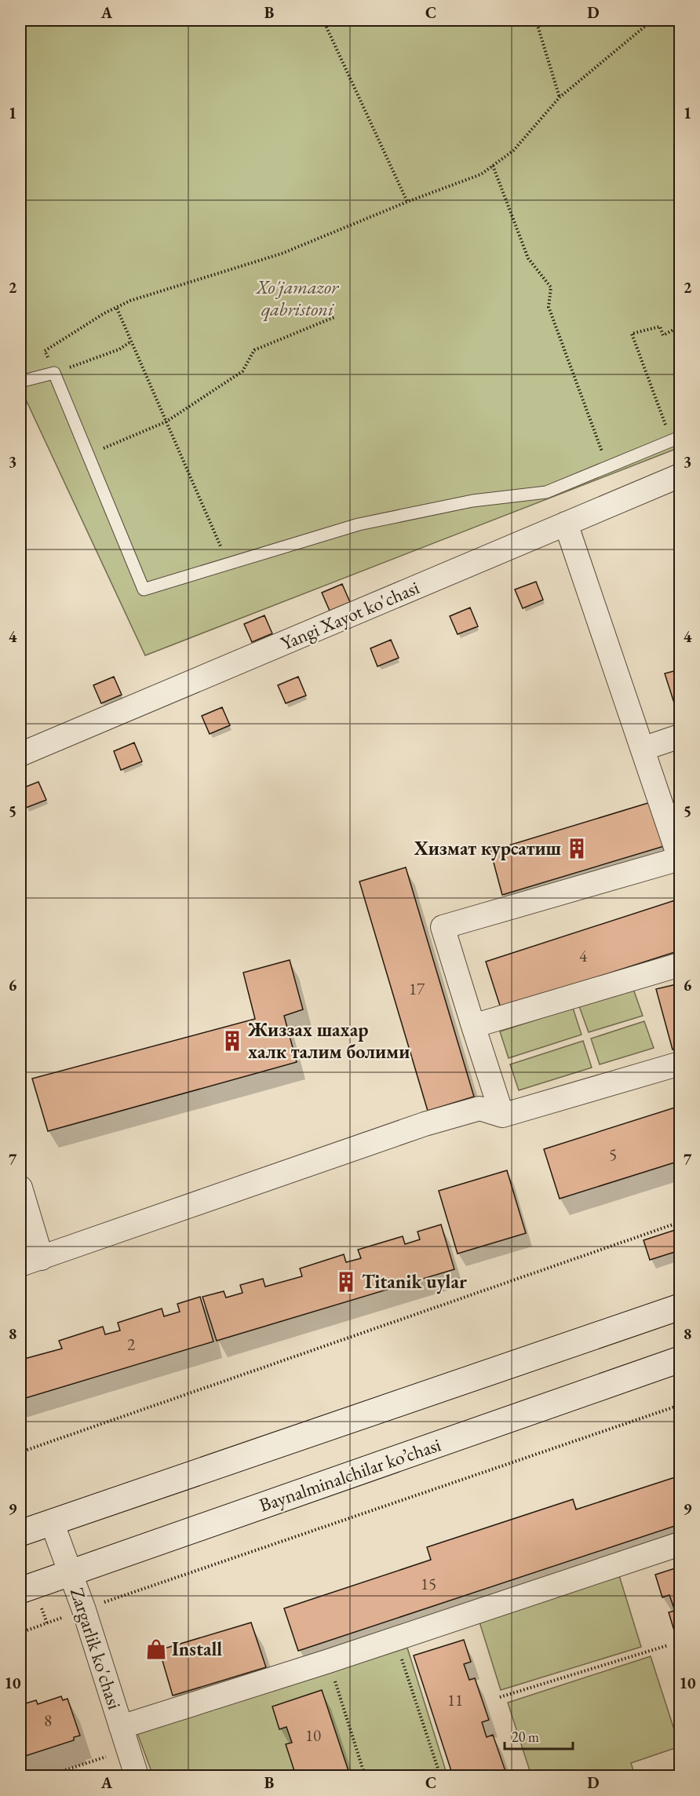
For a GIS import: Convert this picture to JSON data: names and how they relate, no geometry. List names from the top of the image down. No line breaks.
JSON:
{"streets":{"main road":["Baynalminalchilar ko’chasi"],"street":["Yangi Xayot ko'chasi","Zargarlik ko'chasi"]},"crossings":[["Baynalminalchilar ko’chasi","Zargarlik ko'chasi"]],"parks":["Xo'jamazor qabristoni"],"places":{"building":["Хизмат курсатиш","Жиззах шахар халк талим болими","Titanik uylar"],"shop":["Install"]},"house_numbers":["4","17","5","2","15","11","8","10"],"scale_bar":"20 m","grid":{"columns":["A","B","C","D"],"rows":["1","2","3","4","5","6","7","8","9","10"]}}
